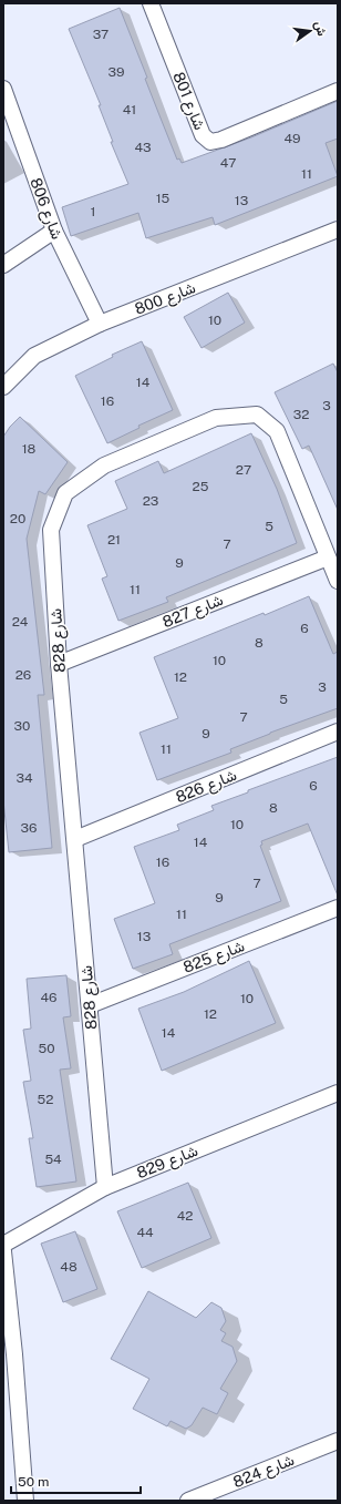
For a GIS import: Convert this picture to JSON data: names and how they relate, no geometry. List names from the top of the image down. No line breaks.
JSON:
{"streets":{"street":["شارع 801","شارع 806","شارع 800","شارع 827","شارع 828","شارع 826","شارع 825","شارع 829","شارع 824"]},"crossings":[["شارع 806","شارع 800"],["شارع 827","شارع 828"],["شارع 828","شارع 826"],["شارع 828","شارع 825"],["شارع 828","شارع 829"]],"house_numbers":["37","39","41","49","43","47","11","15","13","1","10","14","16","3","32","18","27","25","23","20","5","21","7","9","11","24","6","8","10","26","12","3","5","7","30","9","11","34","6","8","10","36","14","16","7","9","11","13","46","10","12","14","50","52","54","42","44","48"],"scale_bar":"50 m","north":"right"}
